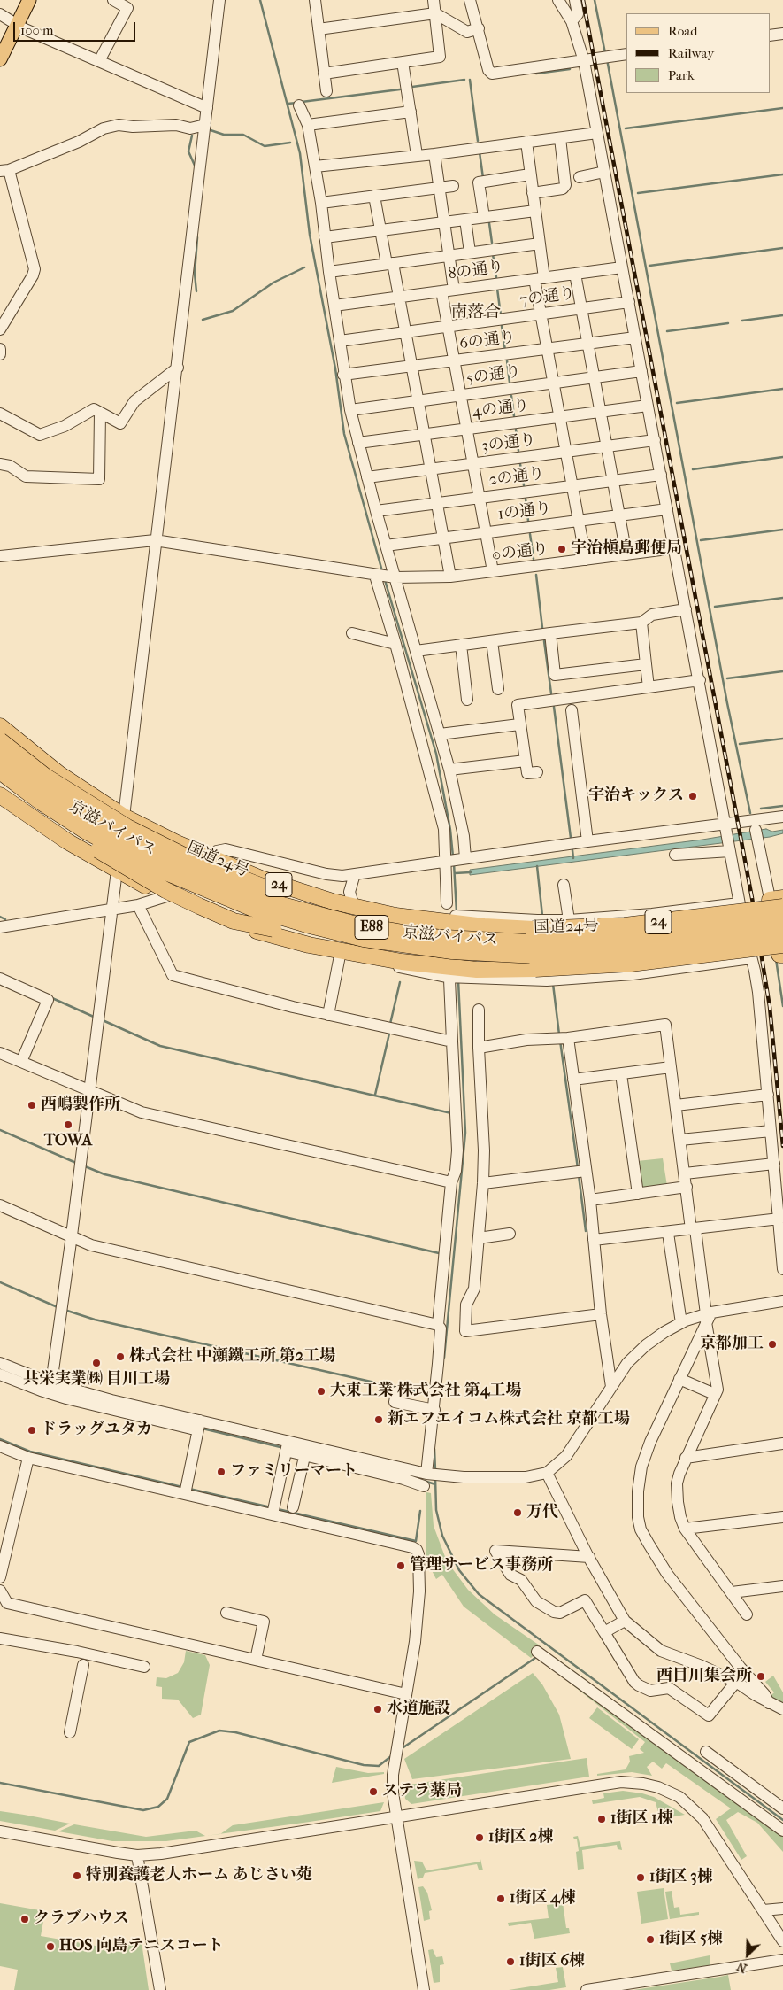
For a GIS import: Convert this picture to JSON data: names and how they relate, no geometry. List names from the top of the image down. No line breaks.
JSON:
{"streets":{"highway":["京滋バイパス","国道24号","24","E88"],"street":["8の通り","7の通り","6の通り","5の通り","4の通り","3の通り","2の通り","1の通り","0の通り"]},"districts":["南落合"],"places":["宇治槇島郵便局","宇治キックス","西嶋製作所","TOWA","京都加工","株式会社 中瀬鐵工所 第2工場","共栄実業㈱ 目川工場","大東工業 株式会社 第4工場","新エフエイコム株式会社 京都工場","ドラッグユタカ","ファミリーマート","万代","管理サービス事務所","西目川集会所","水道施設","ステラ薬局","1街区 1棟","1街区 2棟","特別養護老人ホーム あじさい苑","1街区 3棟","1街区 4棟","クラブハウス","1街区 5棟","HOS 向島テニスコート","1街区 6棟"],"legend":["Road","Railway","Park"],"scale_bar":"100 m","north":"bottom left"}
